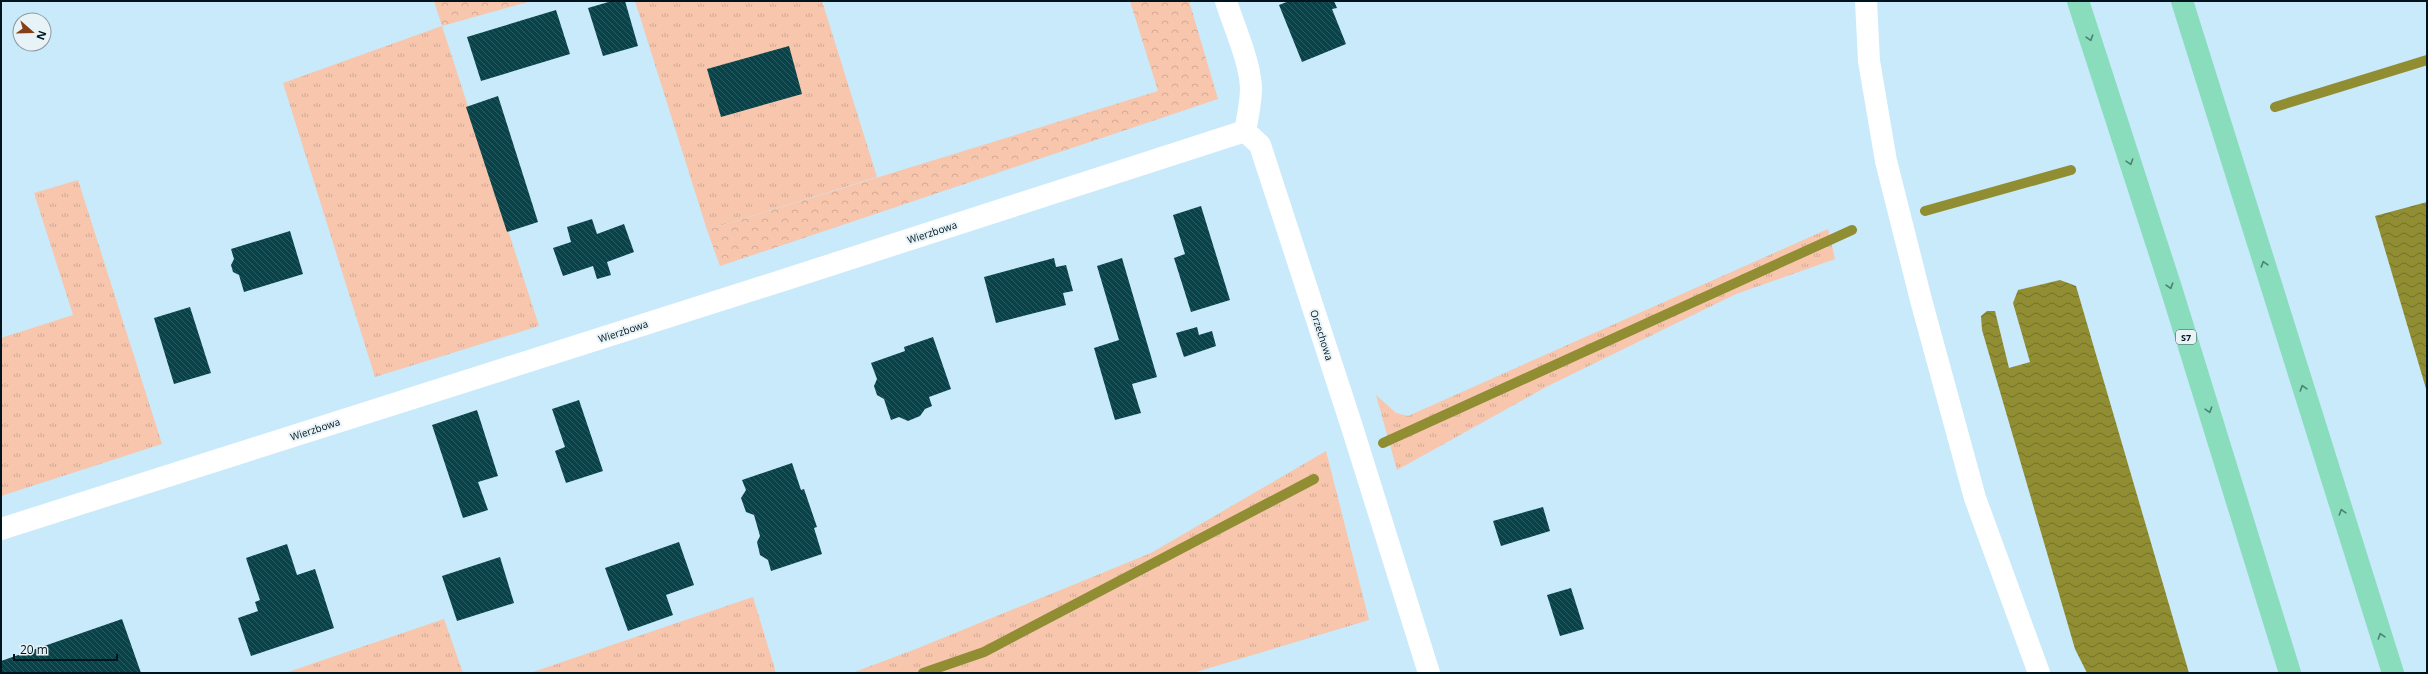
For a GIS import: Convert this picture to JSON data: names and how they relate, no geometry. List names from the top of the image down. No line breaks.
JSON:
{"streets":{"highway":["S7"],"street":["Wierzbowa","Orzechowa"]},"crossings":[["Wierzbowa","Orzechowa"]],"scale_bar":"20 m","north":"right"}
